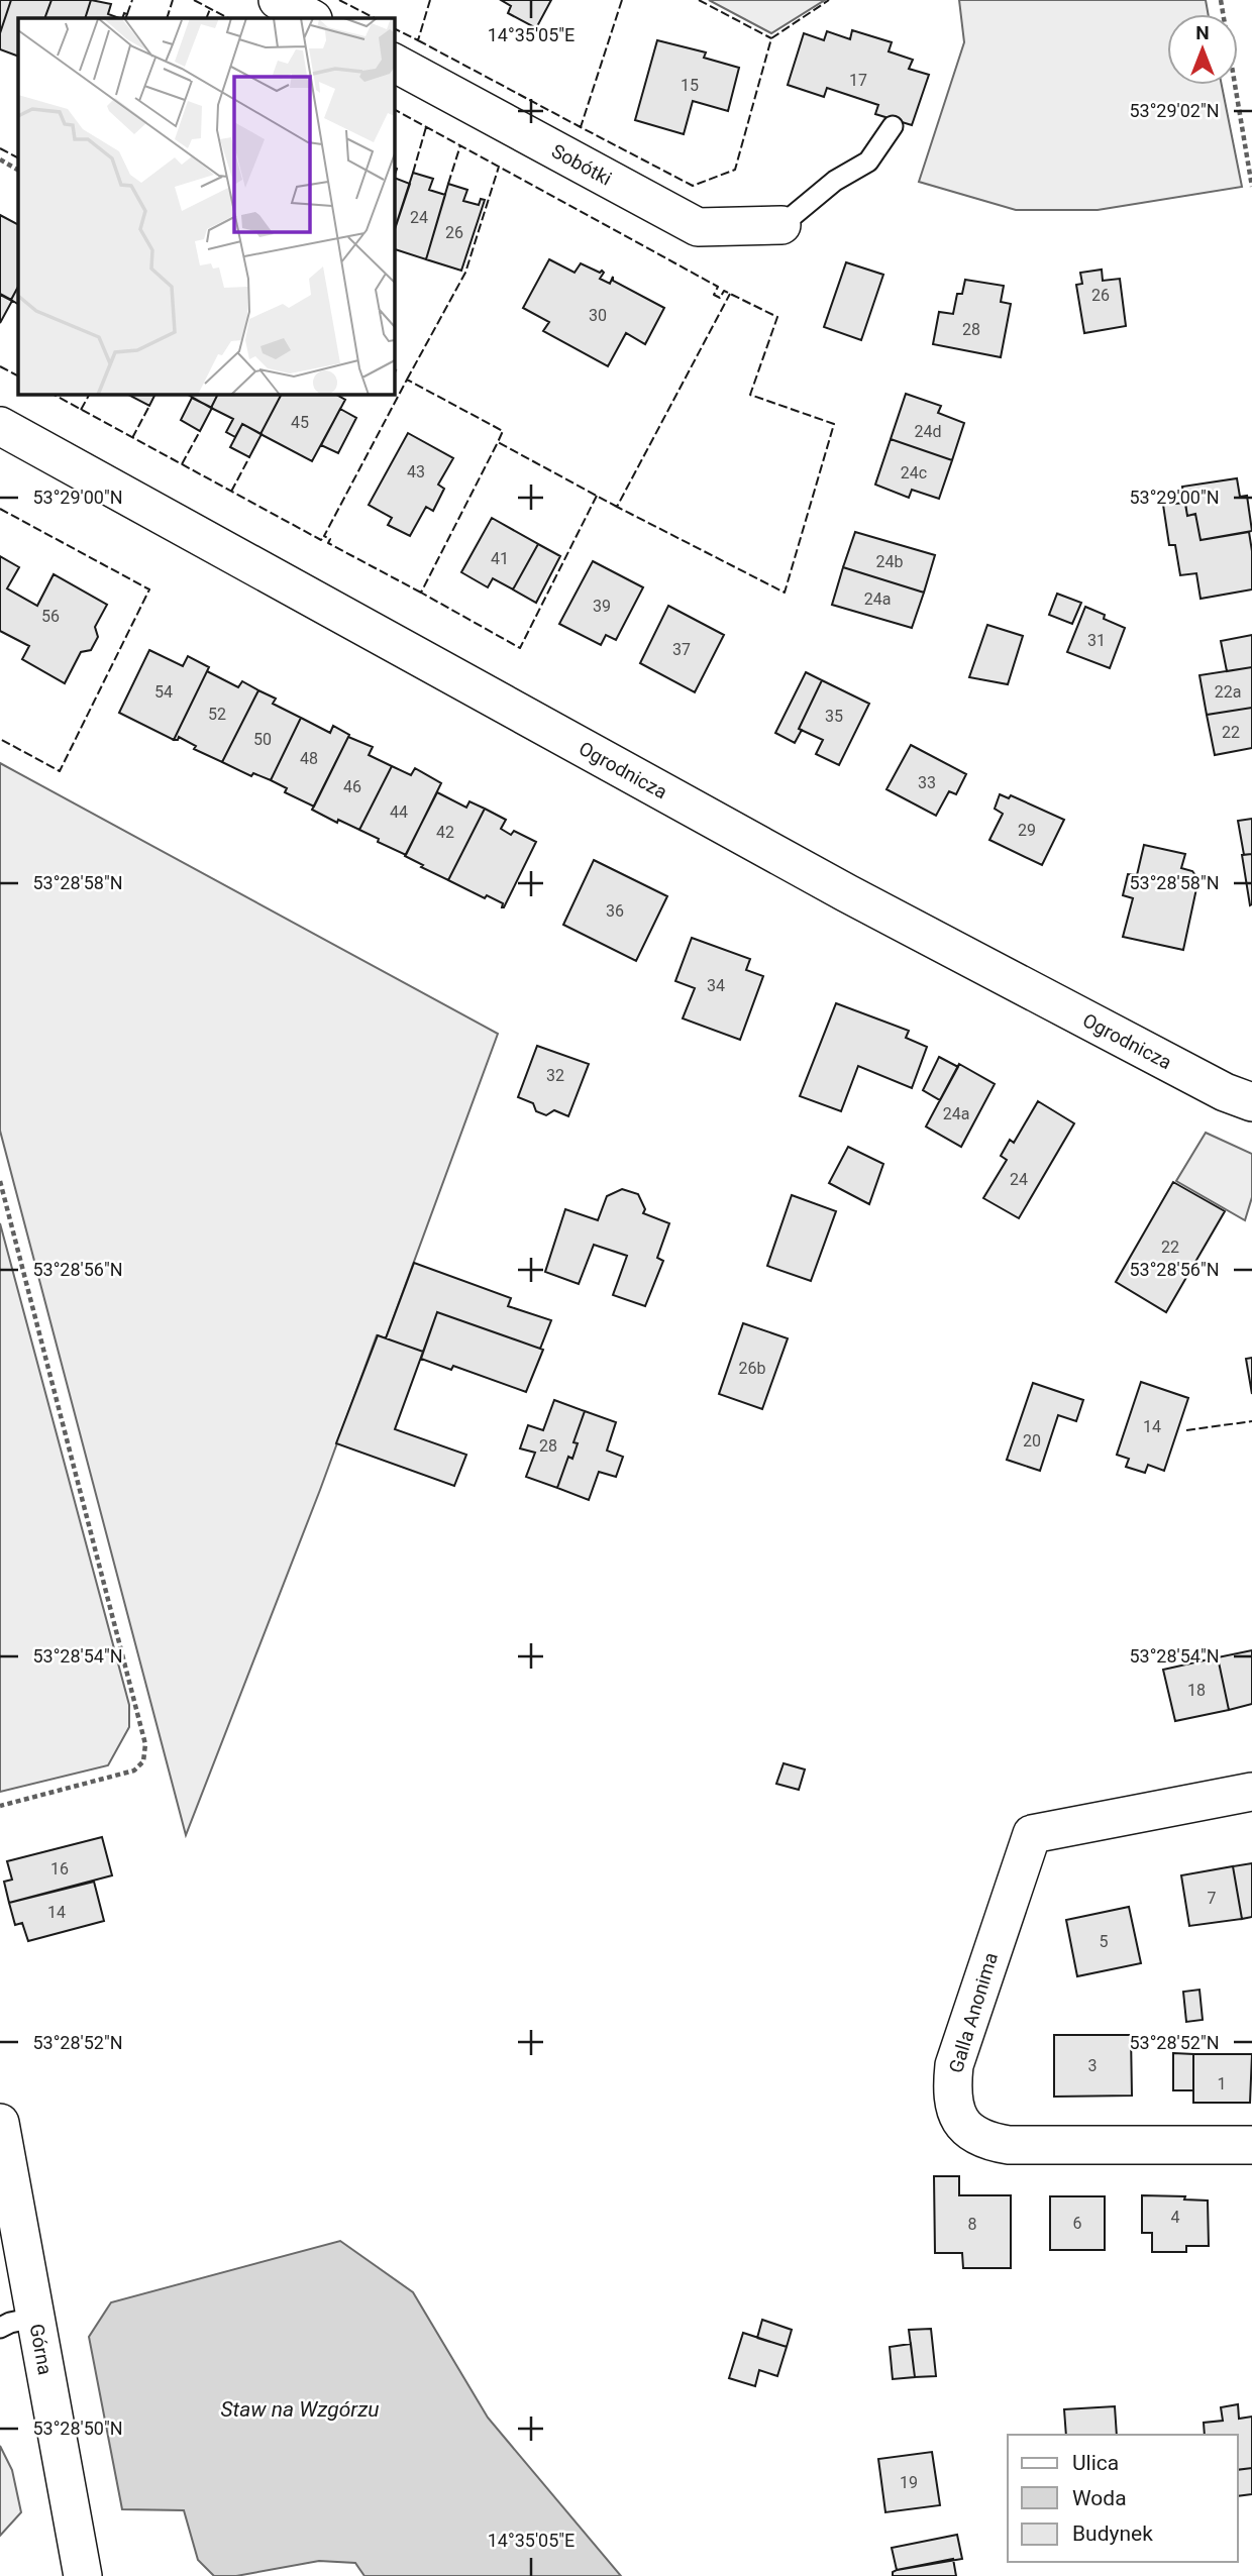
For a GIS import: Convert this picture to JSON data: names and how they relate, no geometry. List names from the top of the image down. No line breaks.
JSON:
{"streets":{"street":["Sobótki","Ogrodnicza","Galla Anonima","Górna"]},"water":["Staw na Wzgórzu"],"house_numbers":["17","15","24","26","26","30","28","45","24d","43","24c","41","24b","24a","39","56","31","37","54","22a","52","35","22","50","48","33","46","44","29","42","36","34","32","24a","24","22","26b","14","20","28","18","16","7","14","5","3","1","4","6","8","19"],"legend":["Ulica","Woda","Budynek"],"north":"top","coordinates":["14°35'05\"E","53°29'02\"N","53°29'00\"N","53°28'58\"N","53°28'56\"N","53°28'54\"N","53°28'52\"N","53°28'50\"N"]}
